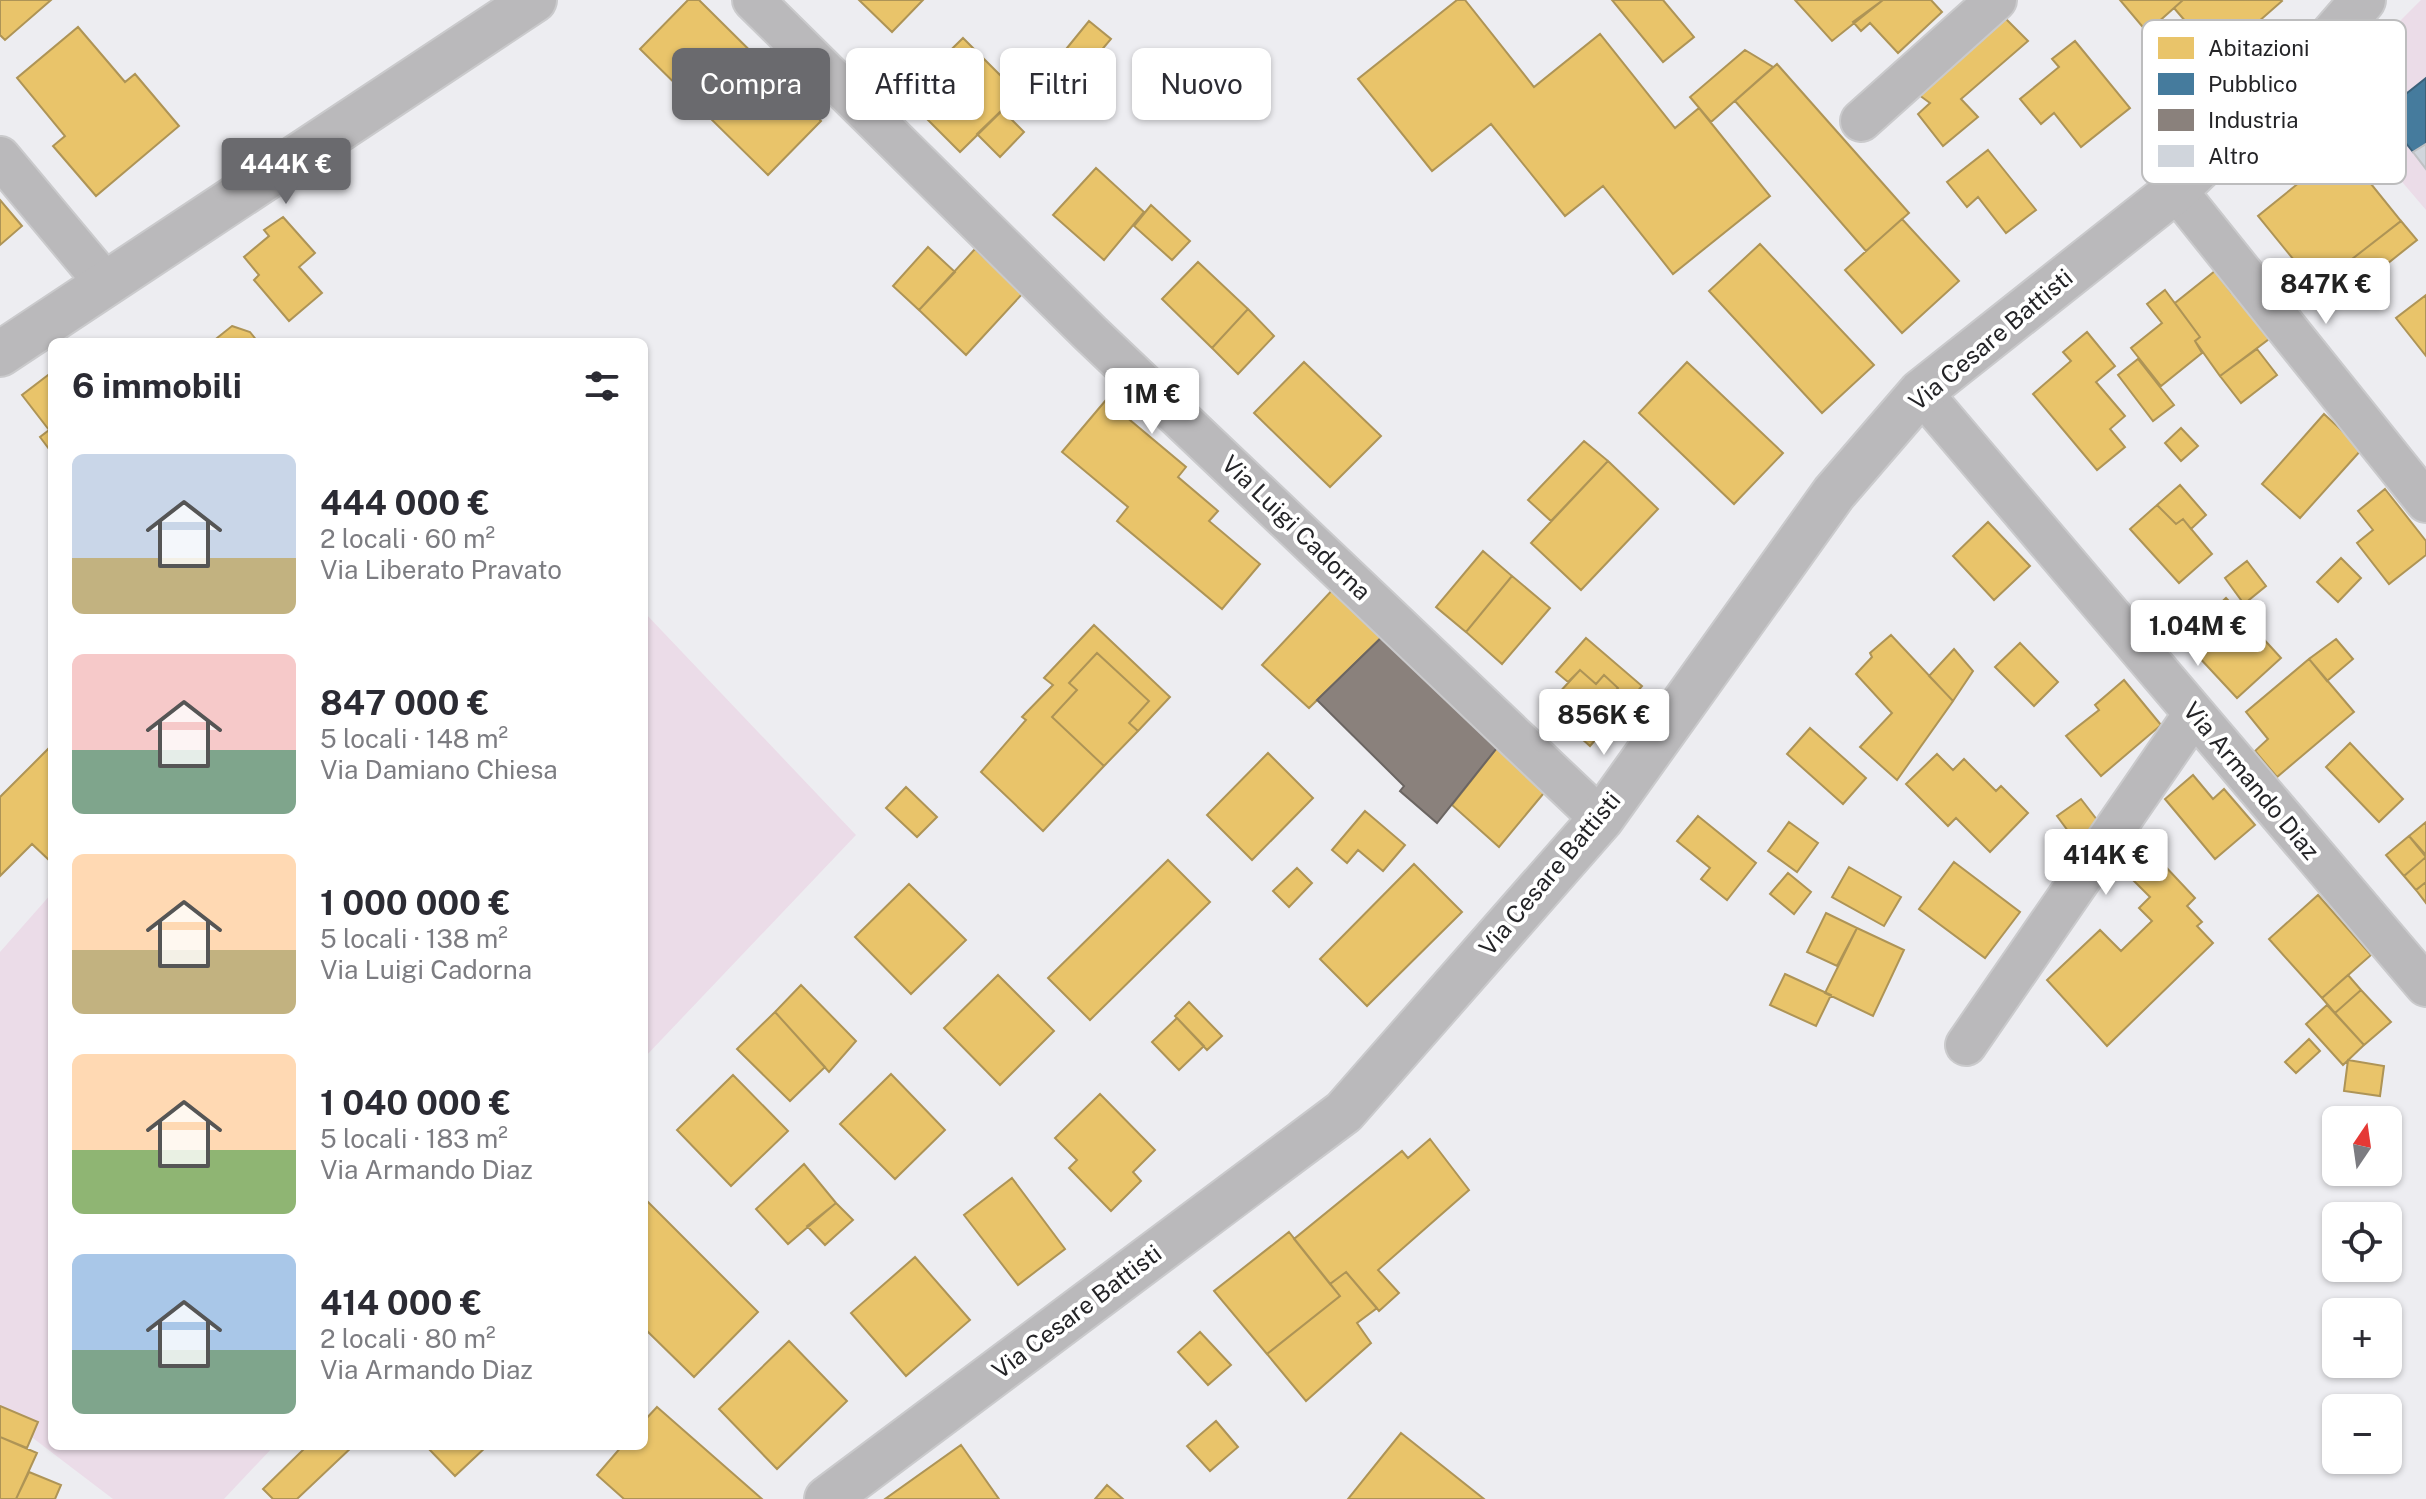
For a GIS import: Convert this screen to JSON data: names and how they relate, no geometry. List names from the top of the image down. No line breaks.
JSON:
{"streets":{"street":["Via Cesare Battisti","Via Luigi Cadorna","Via Armando Diaz"]},"crossings":[["Via Cesare Battisti","Via Luigi Cadorna"],["Via Cesare Battisti","Via Armando Diaz"]],"legend":["Abitazioni","Pubblico","Industria","Altro"],"north":"top","page":{"chip":["Compra","Affitta","Filtri","Nuovo"],"price":["444K €","847K €","1M €","1.04M €","856K €","414K €"],"heading":"6 immobili","list":[{"name":"444 000 €","note":"2 locali · 60 m² · Via Liberato Pravato"},{"name":"847 000 €","note":"5 locali · 148 m² · Via Damiano Chiesa"},{"name":"1 000 000 €","note":"5 locali · 138 m² · Via Luigi Cadorna"},{"name":"1 040 000 €","note":"5 locali · 183 m² · Via Armando Diaz"},{"name":"414 000 €","note":"2 locali · 80 m² · Via Armando Diaz"}],"map_buttons":["+","−"]}}
